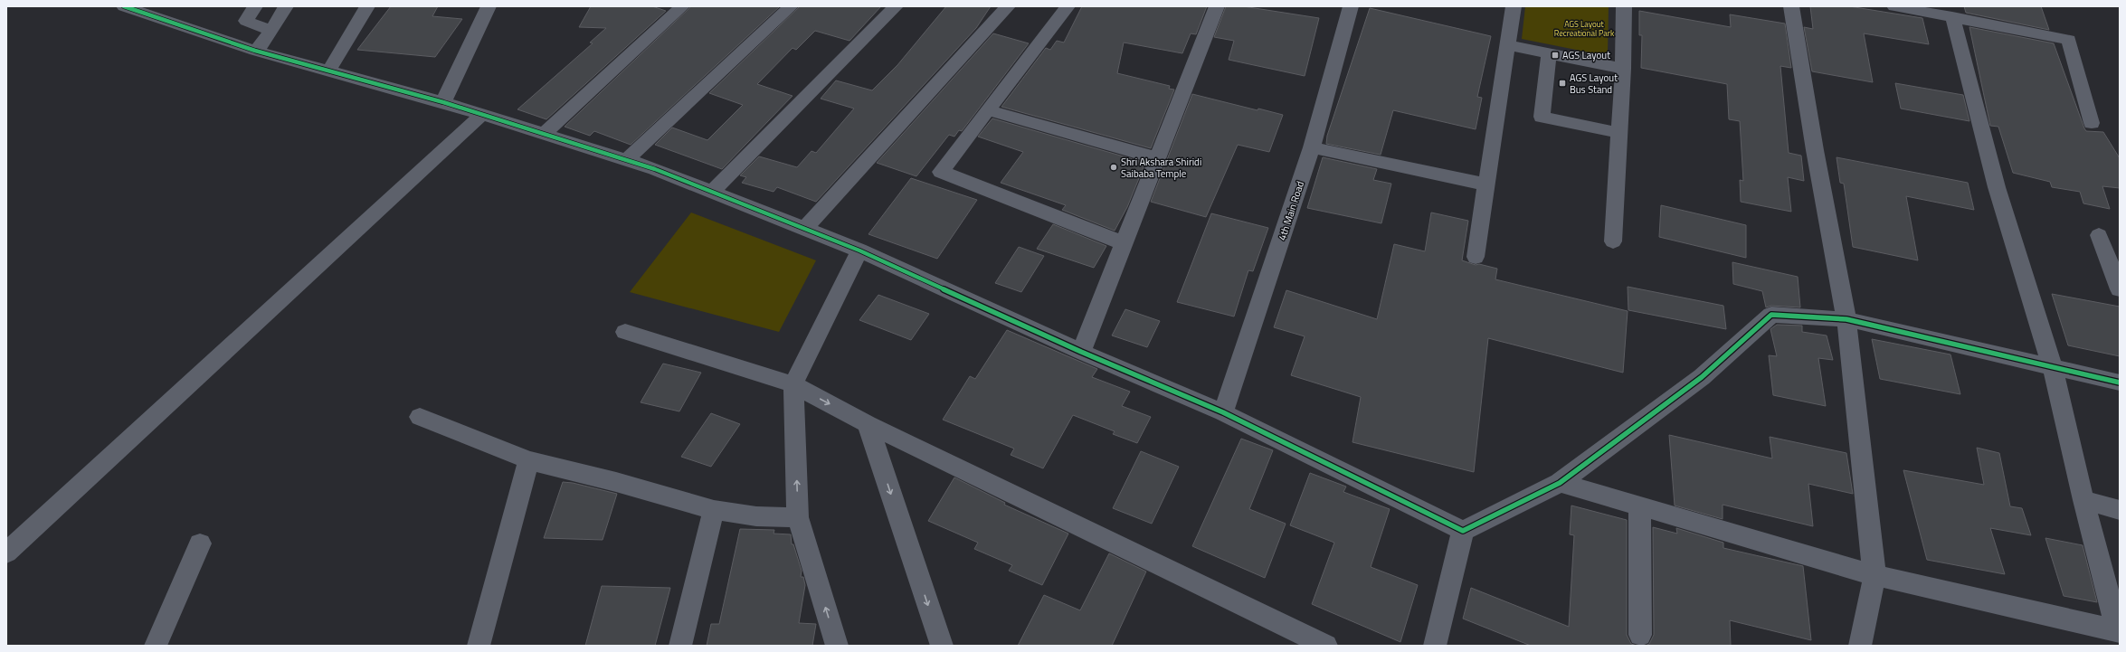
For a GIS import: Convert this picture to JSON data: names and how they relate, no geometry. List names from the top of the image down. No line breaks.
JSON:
{"streets":{"street":["4th Main Road"]},"parks":["AGS Layout Recreational Park"],"places":{"transit":["AGS Layout","AGS Layout Bus Stand"],"other":["Shri Akshara Shiridi Saibaba Temple"]}}
